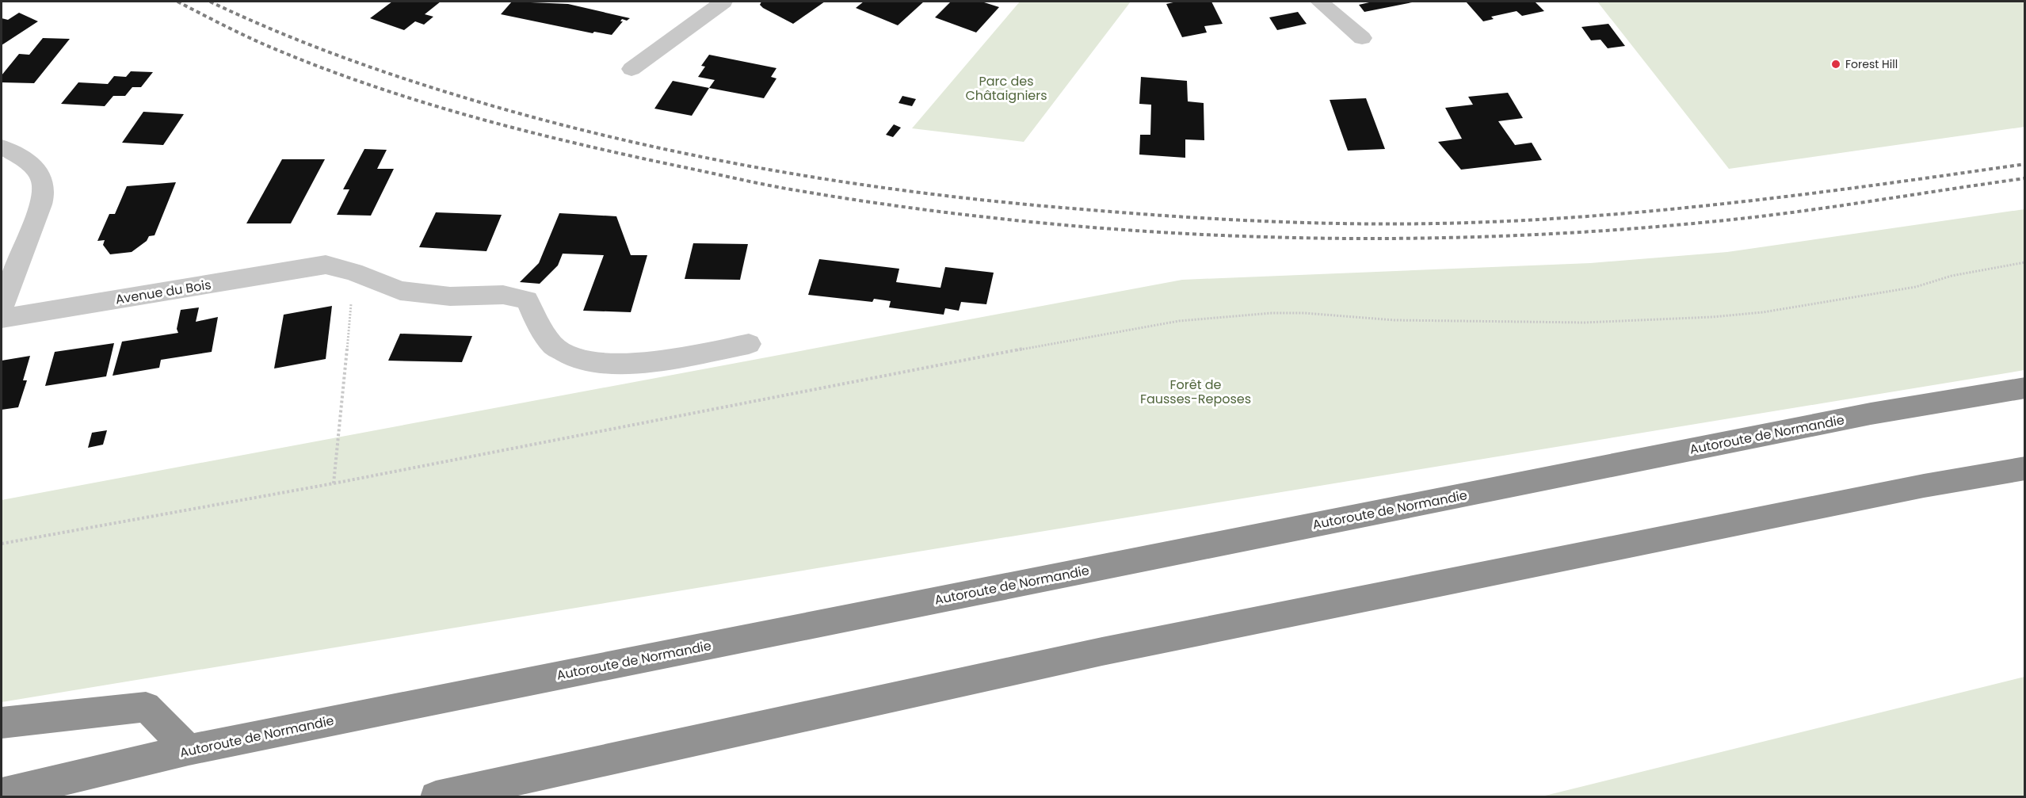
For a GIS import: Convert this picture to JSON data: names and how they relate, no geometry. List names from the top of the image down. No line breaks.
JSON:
{"streets":{"highway":["Autoroute de Normandie"],"street":["Avenue du Bois"]},"parks":["Parc des Châtaigniers","Forêt de Fausses-Reposes"],"places":["Forest Hill"]}
